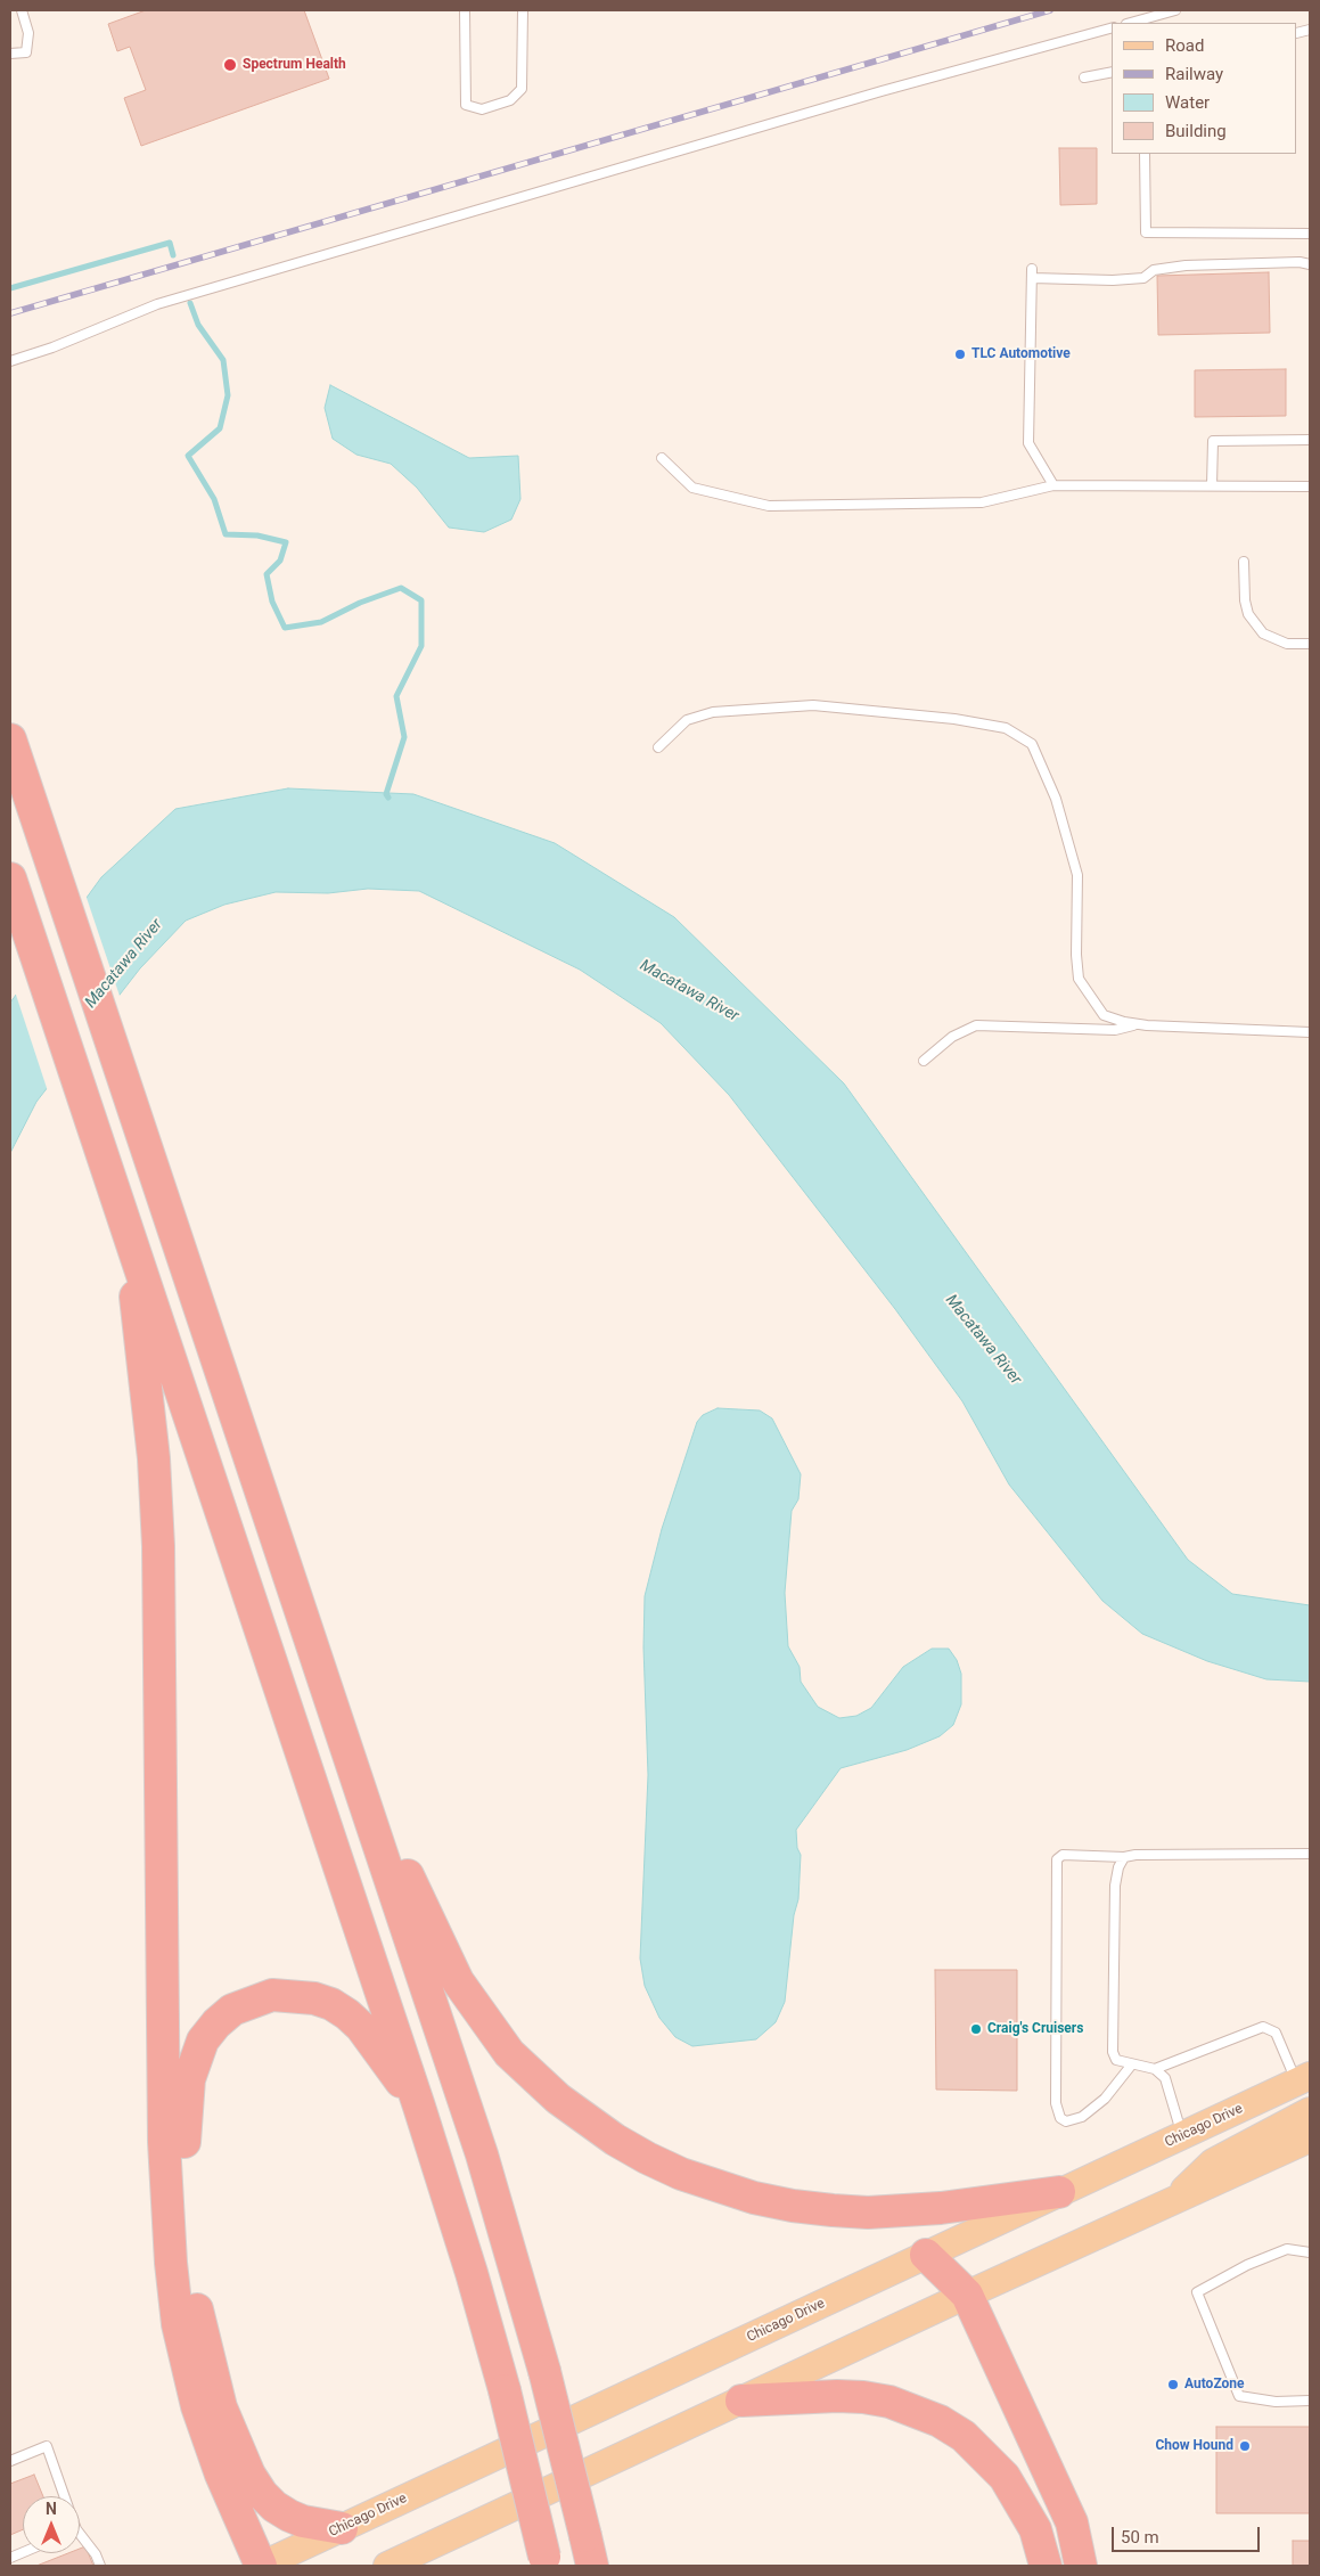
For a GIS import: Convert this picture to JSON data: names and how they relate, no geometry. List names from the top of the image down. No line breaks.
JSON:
{"streets":{"main road":["Chicago Drive"]},"water":["Macatawa River"],"places":["Spectrum Health","TLC Automotive","Craig's Cruisers","AutoZone","Chow Hound"],"legend":["Road","Railway","Water","Building"],"scale_bar":"50 m","north":"top"}
